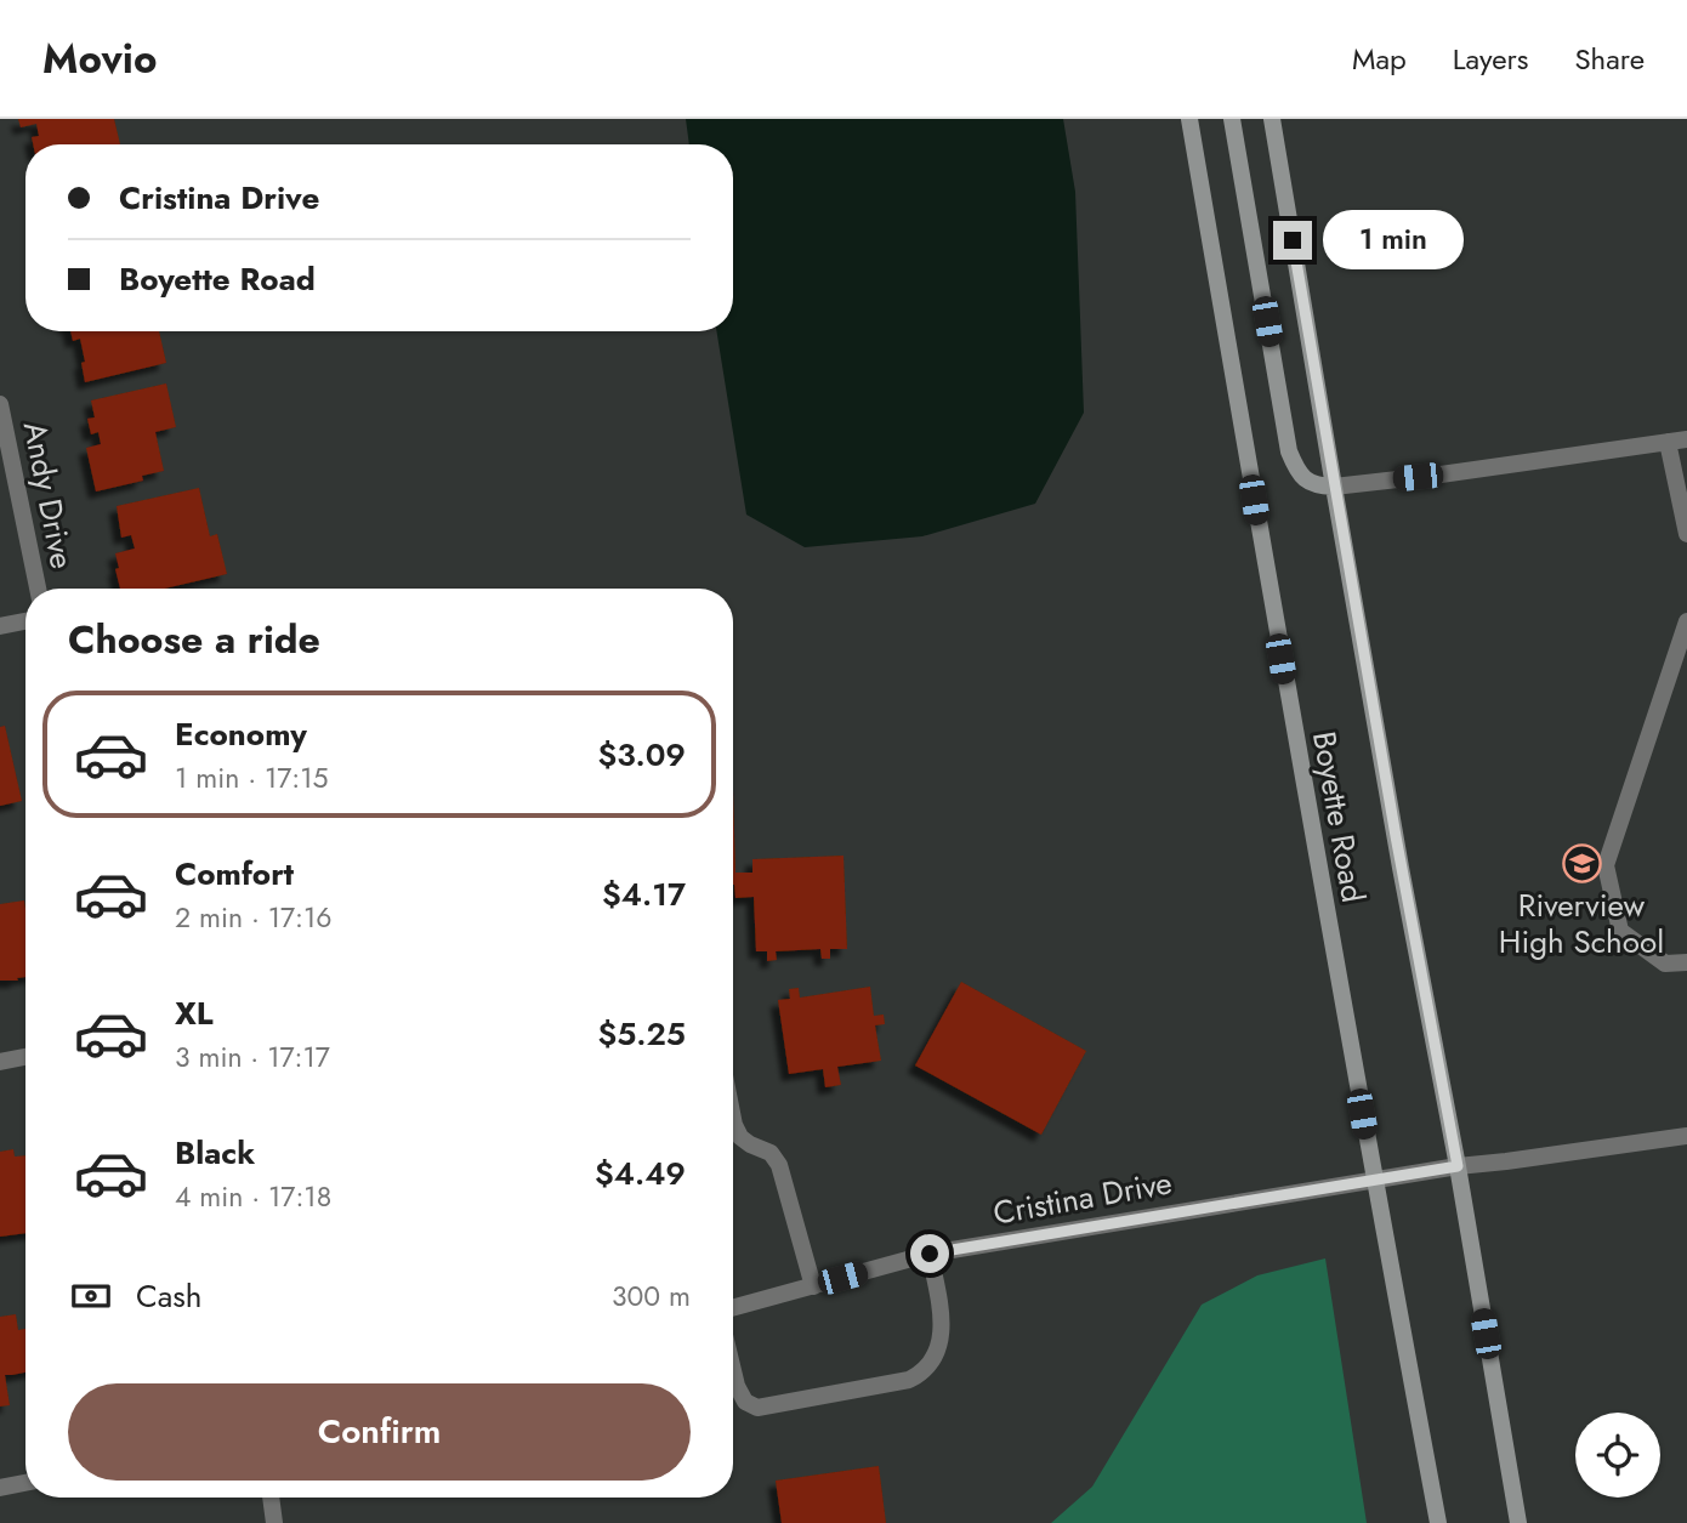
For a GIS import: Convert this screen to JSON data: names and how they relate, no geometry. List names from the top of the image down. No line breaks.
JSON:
{"streets":{"main road":["Boyette Road"],"street":["Andy Drive","Cristina Drive"]},"crossings":[["Boyette Road","Cristina Drive"]],"places":{"school or university":["Riverview High School"]},"page":{"header":"Movio","nav":["Map","Layers","Share"],"banner":["Cristina Drive","Boyette Road"],"bubble":"1 min","heading":"Choose a ride","list":[{"name":"Economy","note":"1 min · 17:15","value":"$3.09"},{"name":"Comfort","note":"2 min · 17:16","value":"$4.17"},{"name":"XL","note":"3 min · 17:17","value":"$5.25"},{"name":"Black","note":"4 min · 17:18","value":"$4.49"}],"pay":["Cash","300 m"],"buttons":"Confirm"}}
